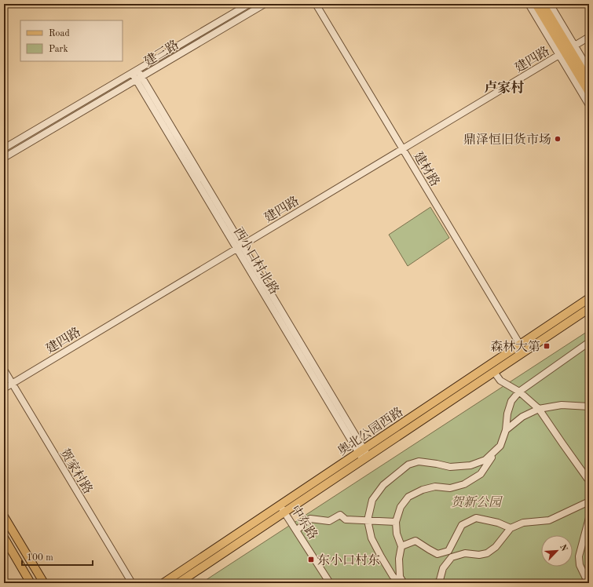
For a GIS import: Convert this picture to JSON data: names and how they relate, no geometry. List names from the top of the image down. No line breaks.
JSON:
{"streets":{"main road":["奥北公园西路"],"street":["建三路","建四路","建材路","西小口村北路","贺家村路","中东路"]},"crossings":[["建三路","西小口村北路"],["建四路","建材路"],["建四路","西小口村北路"],["建四路","贺家村路"],["建材路","奥北公园西路"],["西小口村北路","奥北公园西路"],["奥北公园西路","中东路"]],"districts":["卢家村"],"parks":["贺新公园"],"places":{"other":["鼎泽恒旧货市场"],"transit":["森林大第","东小口村东"]},"legend":["Road","Park"],"scale_bar":"100 m","north":"top right"}
